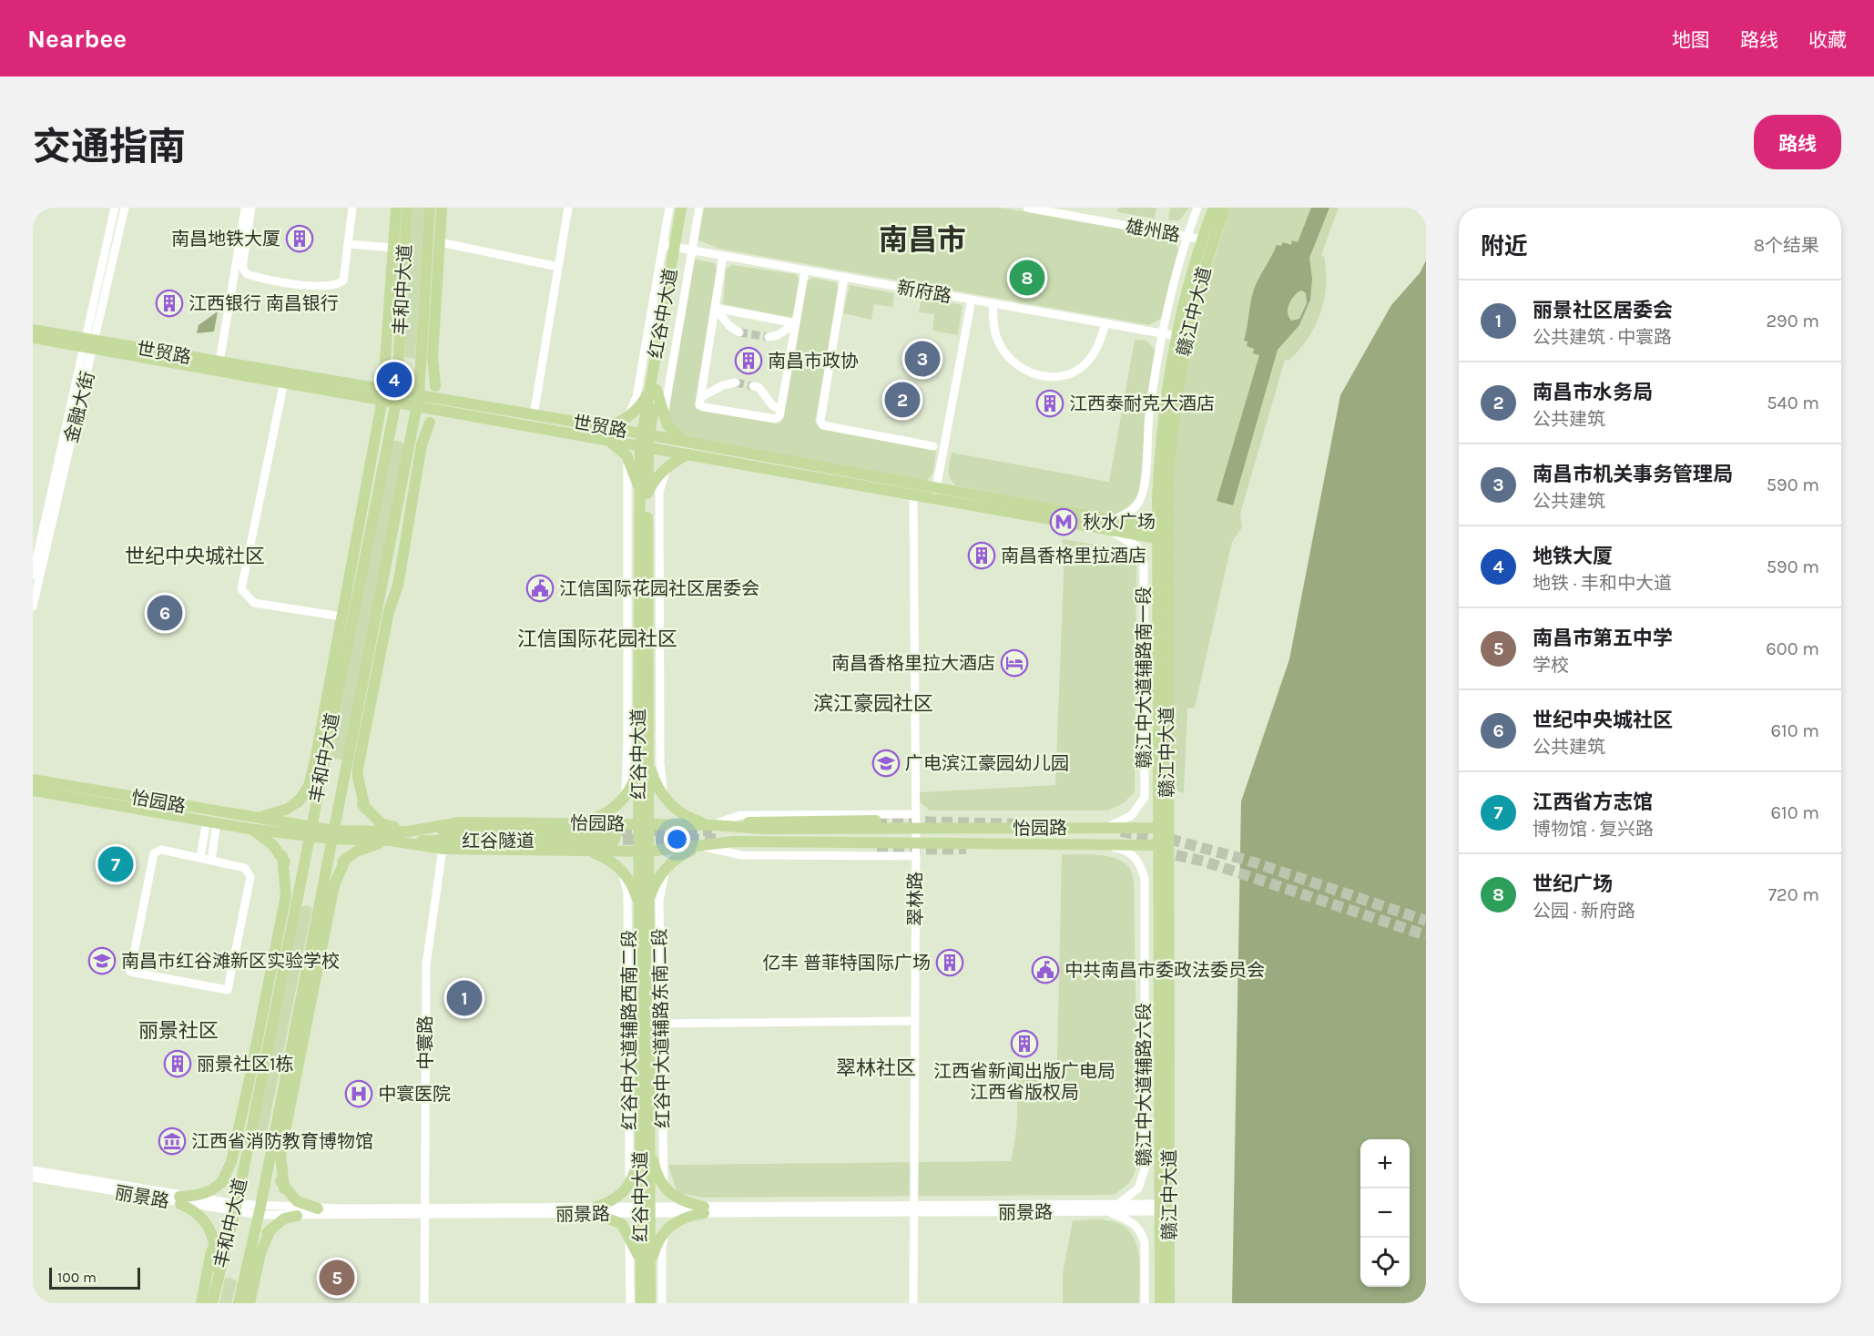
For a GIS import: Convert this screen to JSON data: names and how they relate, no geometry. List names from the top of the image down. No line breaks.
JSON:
{"streets":{"main road":["丰和中大道","赣江中大道","红谷中大道","世贸路","怡园路","红谷隧道"],"street":["雄州路","新府路","金融大街","赣江中大道辅路南一段","翠林路","红谷中大道辅路东南二段","红谷中大道辅路西南二段","中寰路","赣江中大道辅路六段","丽景路"]},"crossings":[["雄州路","赣江中大道"],["丰和中大道","世贸路"],["丰和中大道","怡园路"],["丰和中大道","丽景路"],["新府路","赣江中大道"],["新府路","红谷中大道"],["赣江中大道","世贸路"],["赣江中大道","怡园路"],["赣江中大道","丽景路"],["红谷中大道","世贸路"],["红谷中大道","怡园路"],["红谷中大道","红谷中大道辅路东南二段"],["红谷中大道","丽景路"],["世贸路","金融大街"],["世贸路","赣江中大道辅路南一段"],["世贸路","翠林路"],["赣江中大道辅路南一段","怡园路"],["怡园路","红谷隧道"],["怡园路","翠林路"],["怡园路","中寰路"],["怡园路","赣江中大道辅路六段"],["翠林路","丽景路"],["中寰路","丽景路"],["赣江中大道辅路六段","丽景路"]],"districts":["南昌市","世纪中央城社区","江信国际花园社区","滨江豪园社区","丽景社区","翠林社区"],"places":{"building":["南昌地铁大厦","江西银行 南昌银行","南昌市政协","江西泰耐克大酒店","南昌香格里拉酒店","亿丰 普菲特国际广场","江西省新闻出版广电局 江西省版权局","丽景社区1栋"],"metro station":["秋水广场"],"public building":["江信国际花园社区居委会","中共南昌市委政法委员会"],"hotel":["南昌香格里拉大酒店"],"school or university":["广电滨江豪园幼儿园","南昌市红谷滩新区实验学校"],"hospital":["中寰医院"],"museum":["江西省消防教育博物馆"]},"scale_bar":"100 m","page":{"header":"Nearbee","nav":["地图","路线","收藏"],"title":"交通指南","buttons":"路线","heading":["附近","8个结果"],"pins":["8","3","4","2","6","7","1","5"],"list":[{"mark":"1","name":"丽景社区居委会","note":"公共建筑 · 中寰路","value":"290 m"},{"mark":"2","name":"南昌市水务局","note":"公共建筑","value":"540 m"},{"mark":"3","name":"南昌市机关事务管理局","note":"公共建筑","value":"590 m"},{"mark":"4","name":"地铁大厦","note":"地铁 · 丰和中大道","value":"590 m"},{"mark":"5","name":"南昌市第五中学","note":"学校","value":"600 m"},{"mark":"6","name":"世纪中央城社区","note":"公共建筑","value":"610 m"},{"mark":"7","name":"江西省方志馆","note":"博物馆 · 复兴路","value":"610 m"},{"mark":"8","name":"世纪广场","note":"公园 · 新府路","value":"720 m"}],"map_buttons":["+","−"],"scale":"100 m"}}
